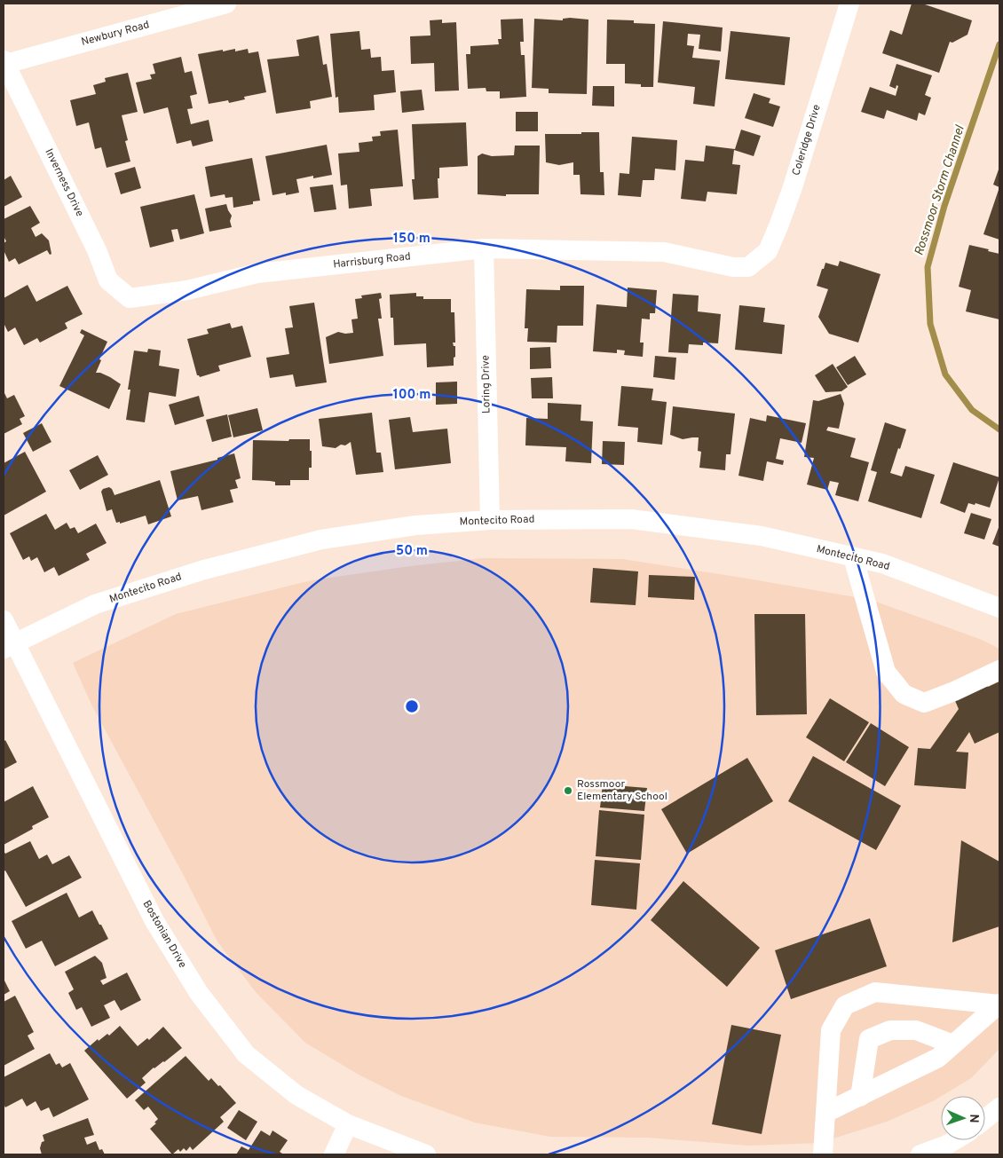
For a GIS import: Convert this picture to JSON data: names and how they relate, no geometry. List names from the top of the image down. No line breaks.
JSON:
{"streets":{"street":["Newbury Road","Coleridge Drive","Inverness Drive","Harrisburg Road","Loring Drive","Montecito Road","Bostonian Drive"]},"crossings":[["Newbury Road","Inverness Drive"],["Coleridge Drive","Harrisburg Road"],["Inverness Drive","Harrisburg Road"],["Harrisburg Road","Loring Drive"],["Loring Drive","Montecito Road"],["Montecito Road","Bostonian Drive"]],"water":["Rossmoor Storm Channel"],"places":["Rossmoor Elementary School"],"north":"right","rings":["150 m","100 m","50 m"]}
